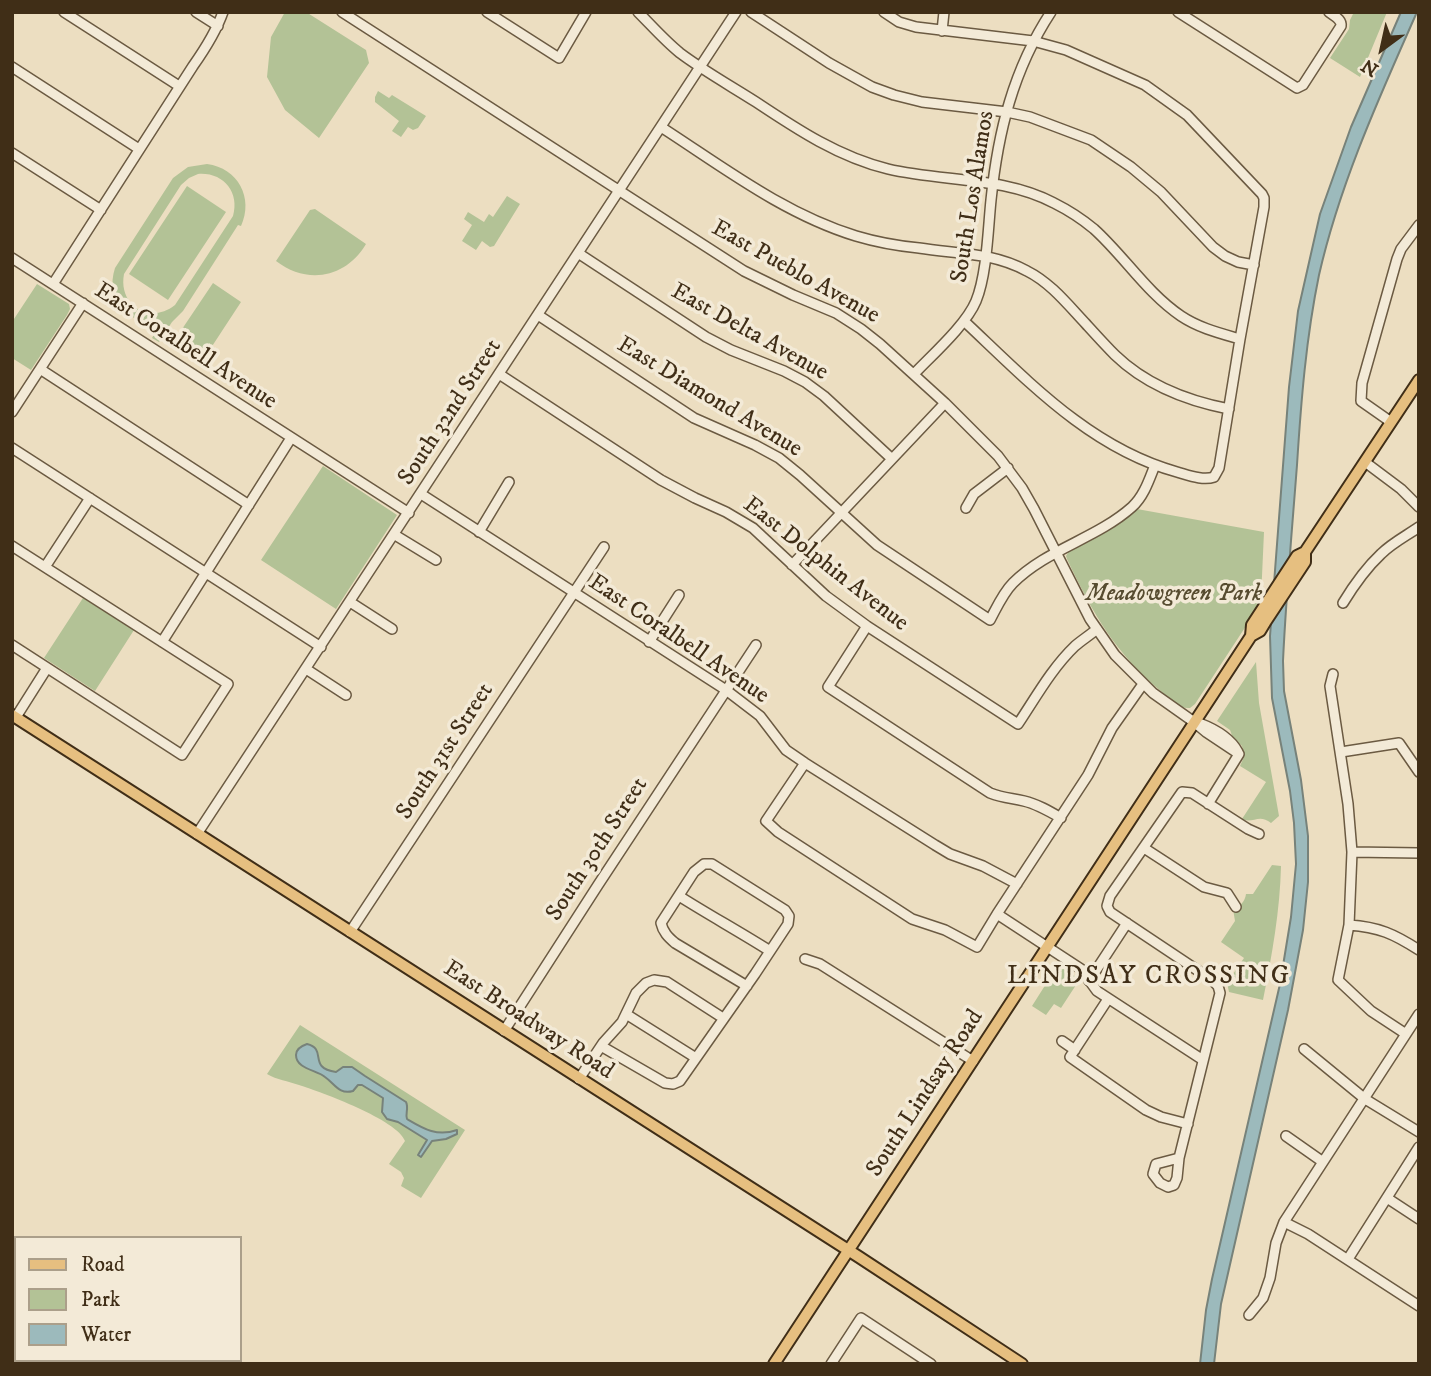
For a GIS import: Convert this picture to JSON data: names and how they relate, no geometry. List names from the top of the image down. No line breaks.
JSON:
{"streets":{"main road":["East Broadway Road","South Lindsay Road"],"street":["South Los Alamos","East Pueblo Avenue","East Delta Avenue","East Coralbell Avenue","East Diamond Avenue","South 32nd Street","East Dolphin Avenue","South 31st Street","South 30th Street"]},"crossings":[["South Los Alamos","East Pueblo Avenue"],["East Pueblo Avenue","East Diamond Avenue"],["East Pueblo Avenue","South 32nd Street"],["East Pueblo Avenue","East Dolphin Avenue"],["East Pueblo Avenue","South Lindsay Road"],["East Delta Avenue","South 32nd Street"],["East Coralbell Avenue","South 32nd Street"],["East Coralbell Avenue","South 31st Street"],["East Coralbell Avenue","South 30th Street"],["East Diamond Avenue","South 32nd Street"],["South 32nd Street","East Dolphin Avenue"],["South 32nd Street","East Broadway Road"],["South 31st Street","East Broadway Road"],["South 30th Street","East Broadway Road"],["East Broadway Road","South Lindsay Road"]],"districts":["LINDSAY CROSSING"],"parks":["Meadowgreen Park"],"legend":["Road","Park","Water"],"north":"bottom left"}
